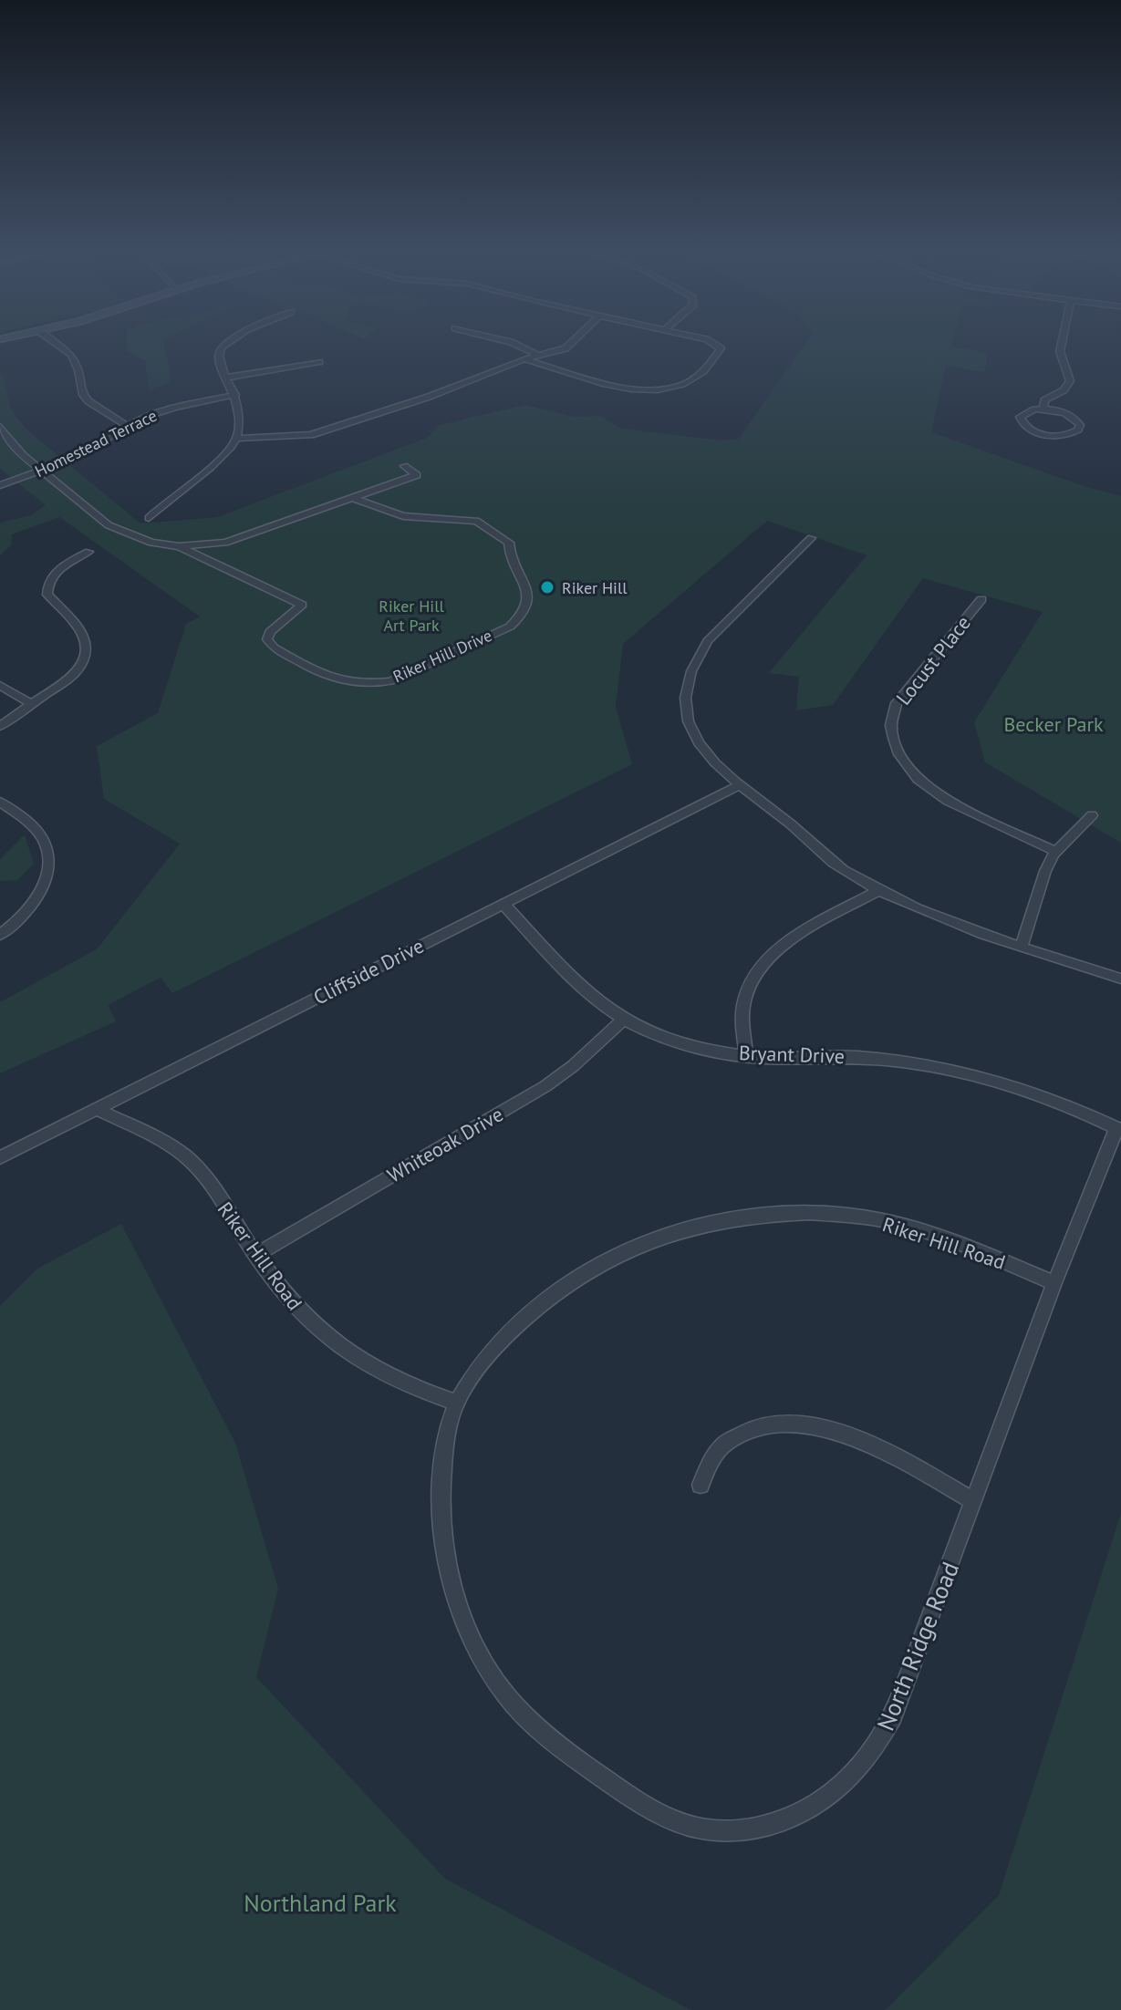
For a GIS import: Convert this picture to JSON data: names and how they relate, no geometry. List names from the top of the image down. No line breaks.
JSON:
{"streets":{"street":["Homestead Terrace","Riker Hill Drive","Locust Place","Cliffside Drive","Bryant Drive","Whiteoak Drive","Riker Hill Road","North Ridge Road"]},"crossings":[["Homestead Terrace","Riker Hill Drive"],["Cliffside Drive","Bryant Drive"],["Cliffside Drive","Riker Hill Road"],["Bryant Drive","Whiteoak Drive"],["Bryant Drive","North Ridge Road"],["Whiteoak Drive","Riker Hill Road"],["Riker Hill Road","North Ridge Road"]],"parks":["Riker Hill Art Park","Becker Park","Northland Park"],"places":["Riker Hill"]}
